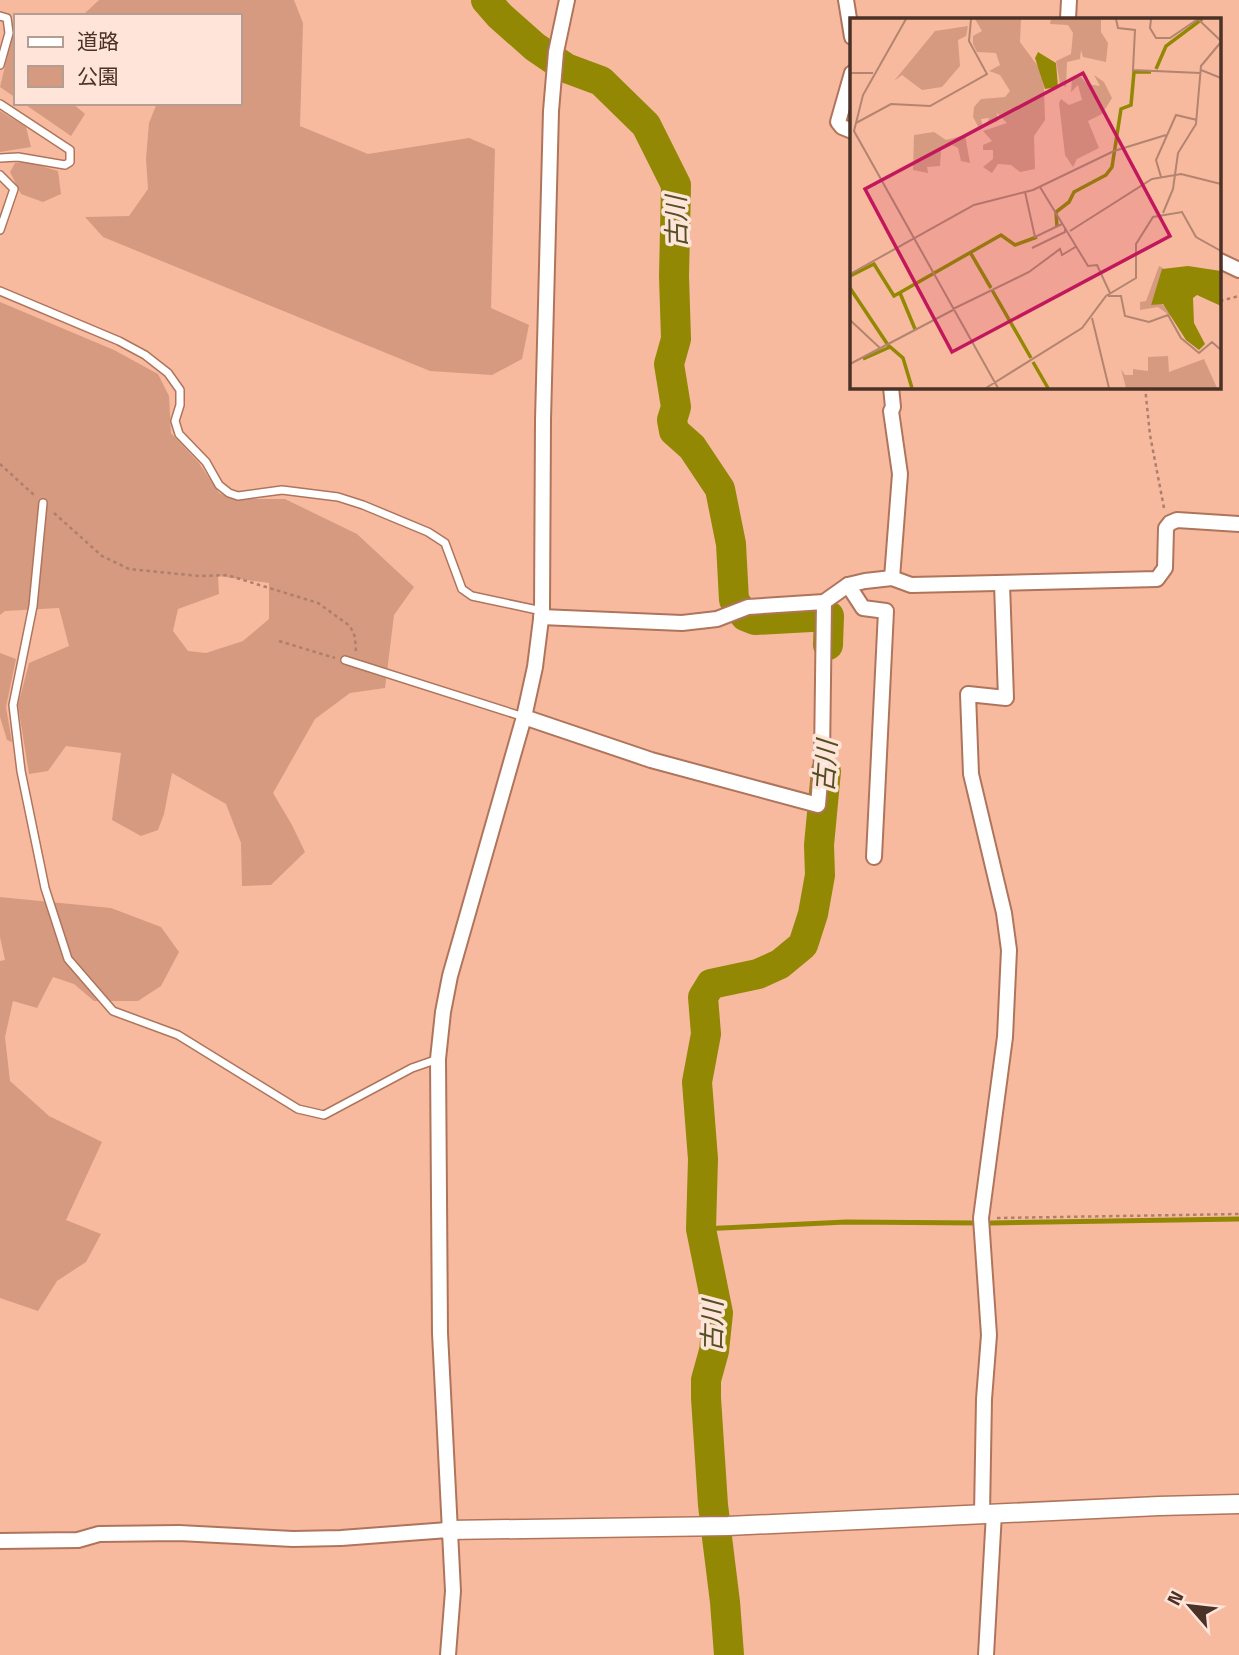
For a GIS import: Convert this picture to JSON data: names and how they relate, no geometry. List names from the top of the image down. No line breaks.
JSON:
{"water":["古川"],"legend":["道路","公園"],"north":"top left"}
